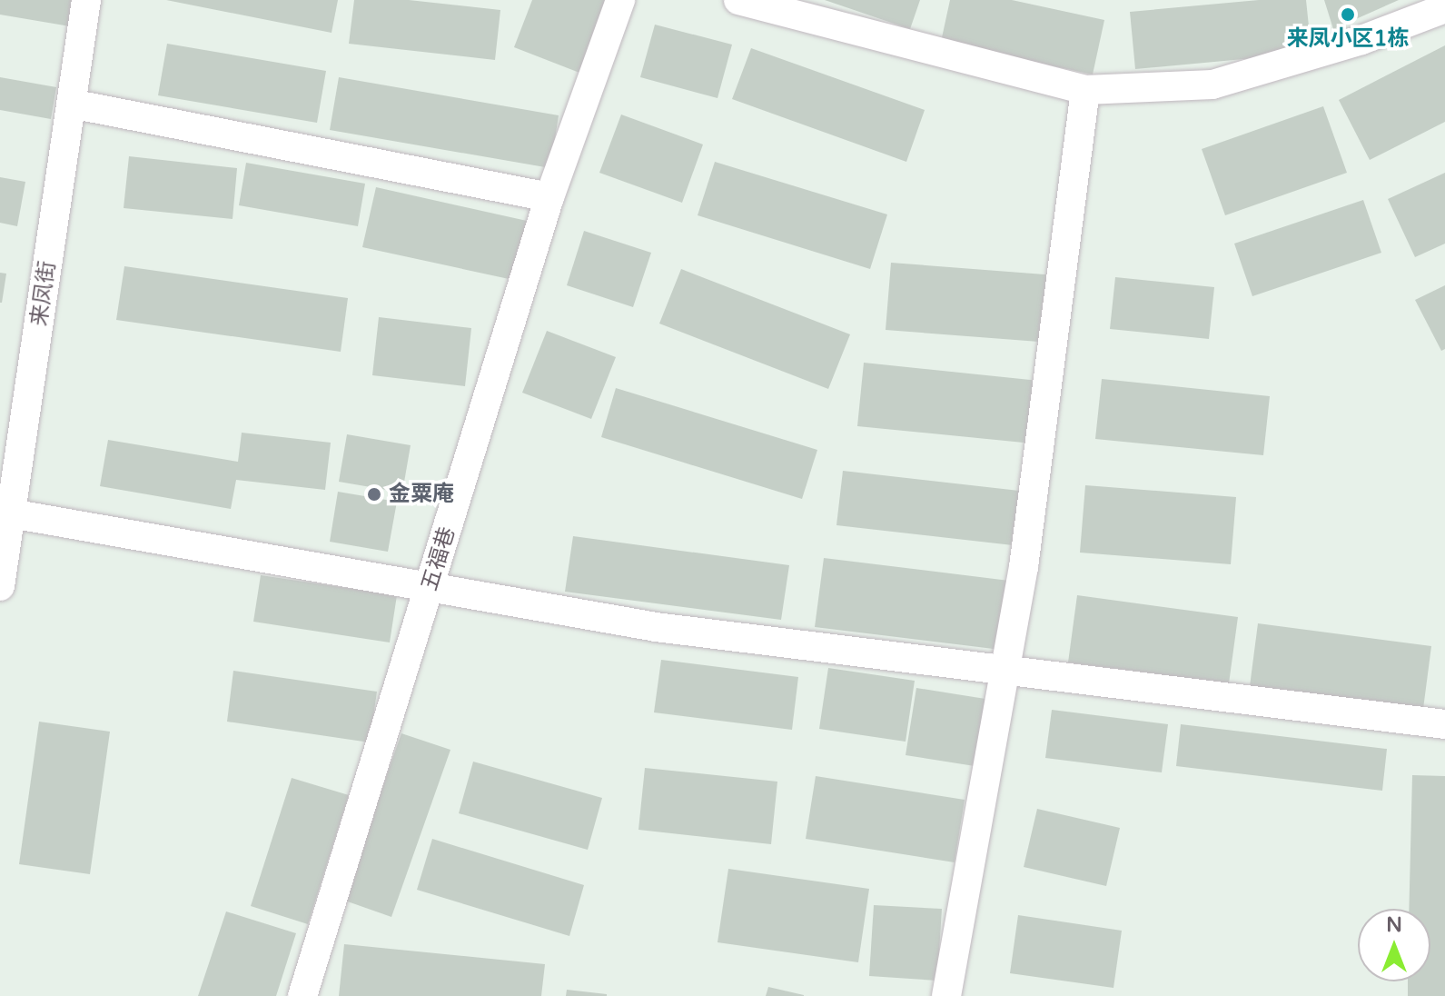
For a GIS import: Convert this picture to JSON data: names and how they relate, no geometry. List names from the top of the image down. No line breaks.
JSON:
{"streets":{"street":["来凤街","五福巷"]},"places":["来凤小区1栋","金粟庵"],"north":"top"}
